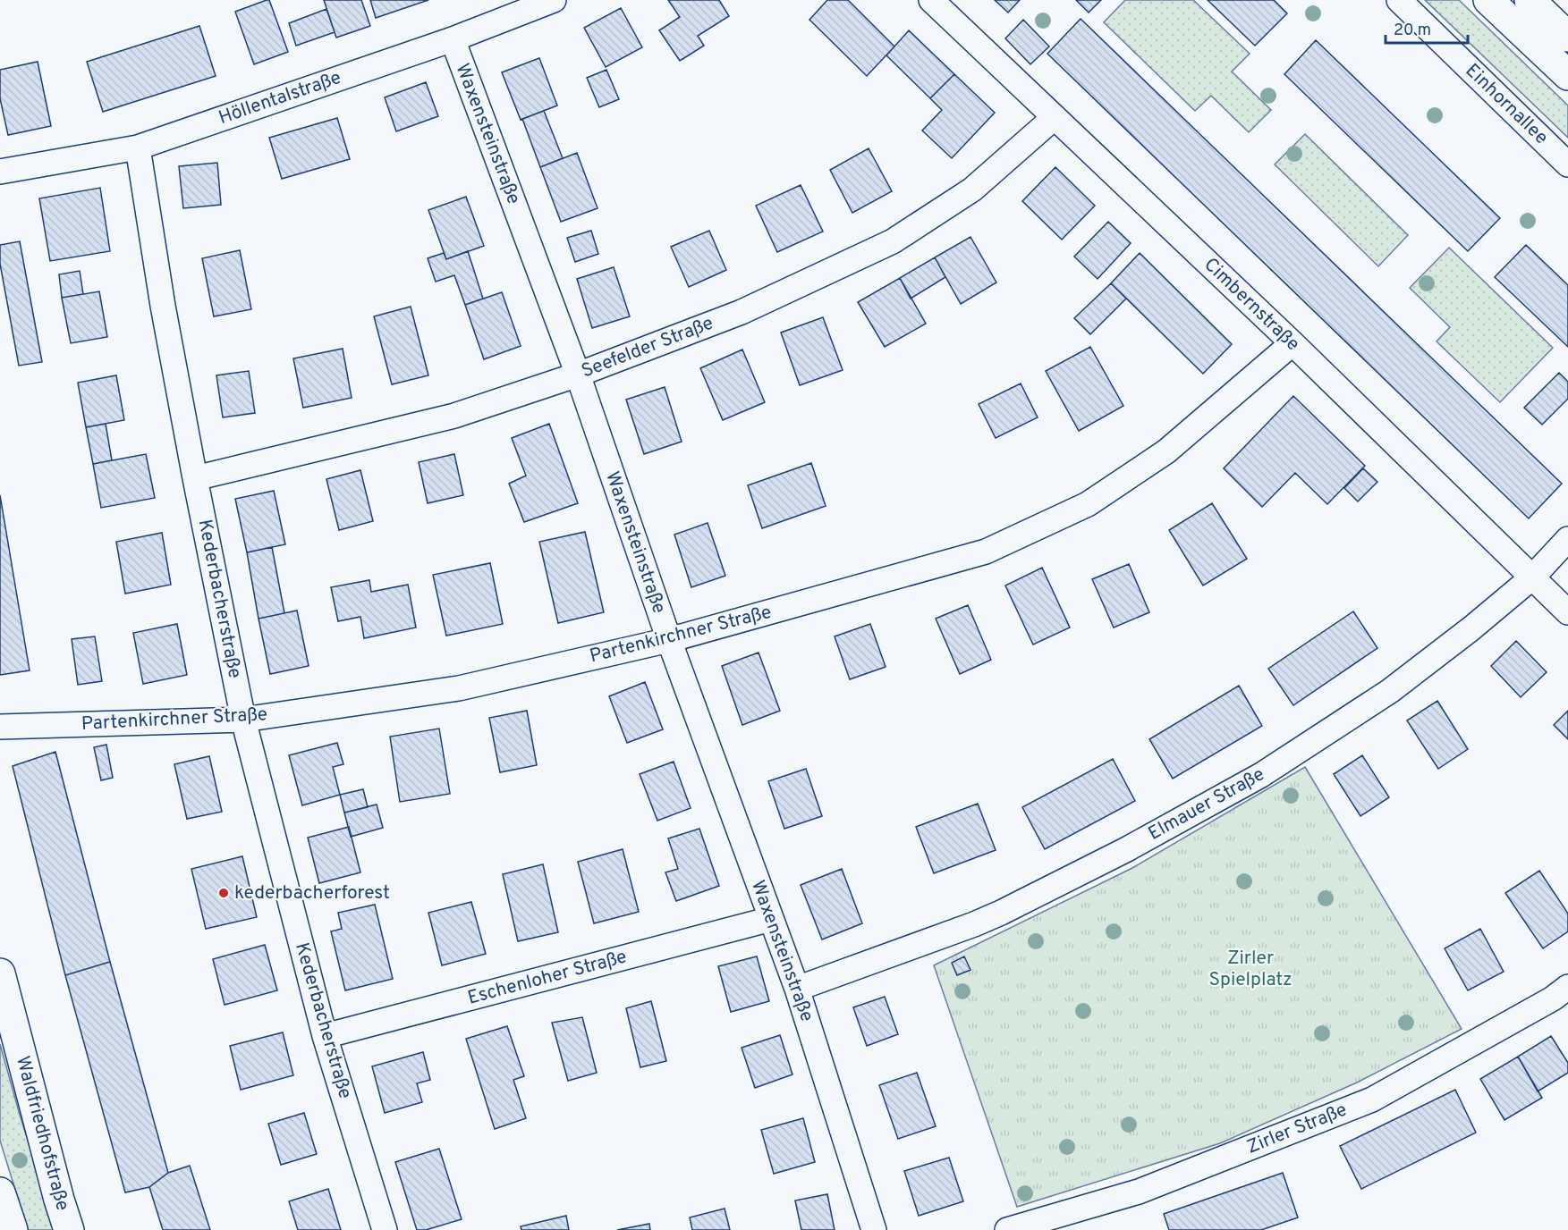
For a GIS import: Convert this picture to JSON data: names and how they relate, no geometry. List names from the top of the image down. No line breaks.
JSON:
{"streets":{"main road":["Waldfriedhofstraße"],"street":["Höllentalstraße","Einhornallee","Waxensteinstraße","Cimbernstraße","Seefelder Straße","Kederbacherstraße","Partenkirchner Straße","Elmauer Straße","Eschenloher Straße","Zirler Straße"]},"crossings":[["Höllentalstraße","Waxensteinstraße"],["Höllentalstraße","Kederbacherstraße"],["Waxensteinstraße","Seefelder Straße"],["Waxensteinstraße","Partenkirchner Straße"],["Waxensteinstraße","Elmauer Straße"],["Waxensteinstraße","Eschenloher Straße"],["Cimbernstraße","Seefelder Straße"],["Cimbernstraße","Partenkirchner Straße"],["Cimbernstraße","Elmauer Straße"],["Seefelder Straße","Kederbacherstraße"],["Kederbacherstraße","Partenkirchner Straße"],["Kederbacherstraße","Eschenloher Straße"]],"parks":["Zirler Spielplatz"],"places":["kederbacherforest"],"scale_bar":"20 m"}
